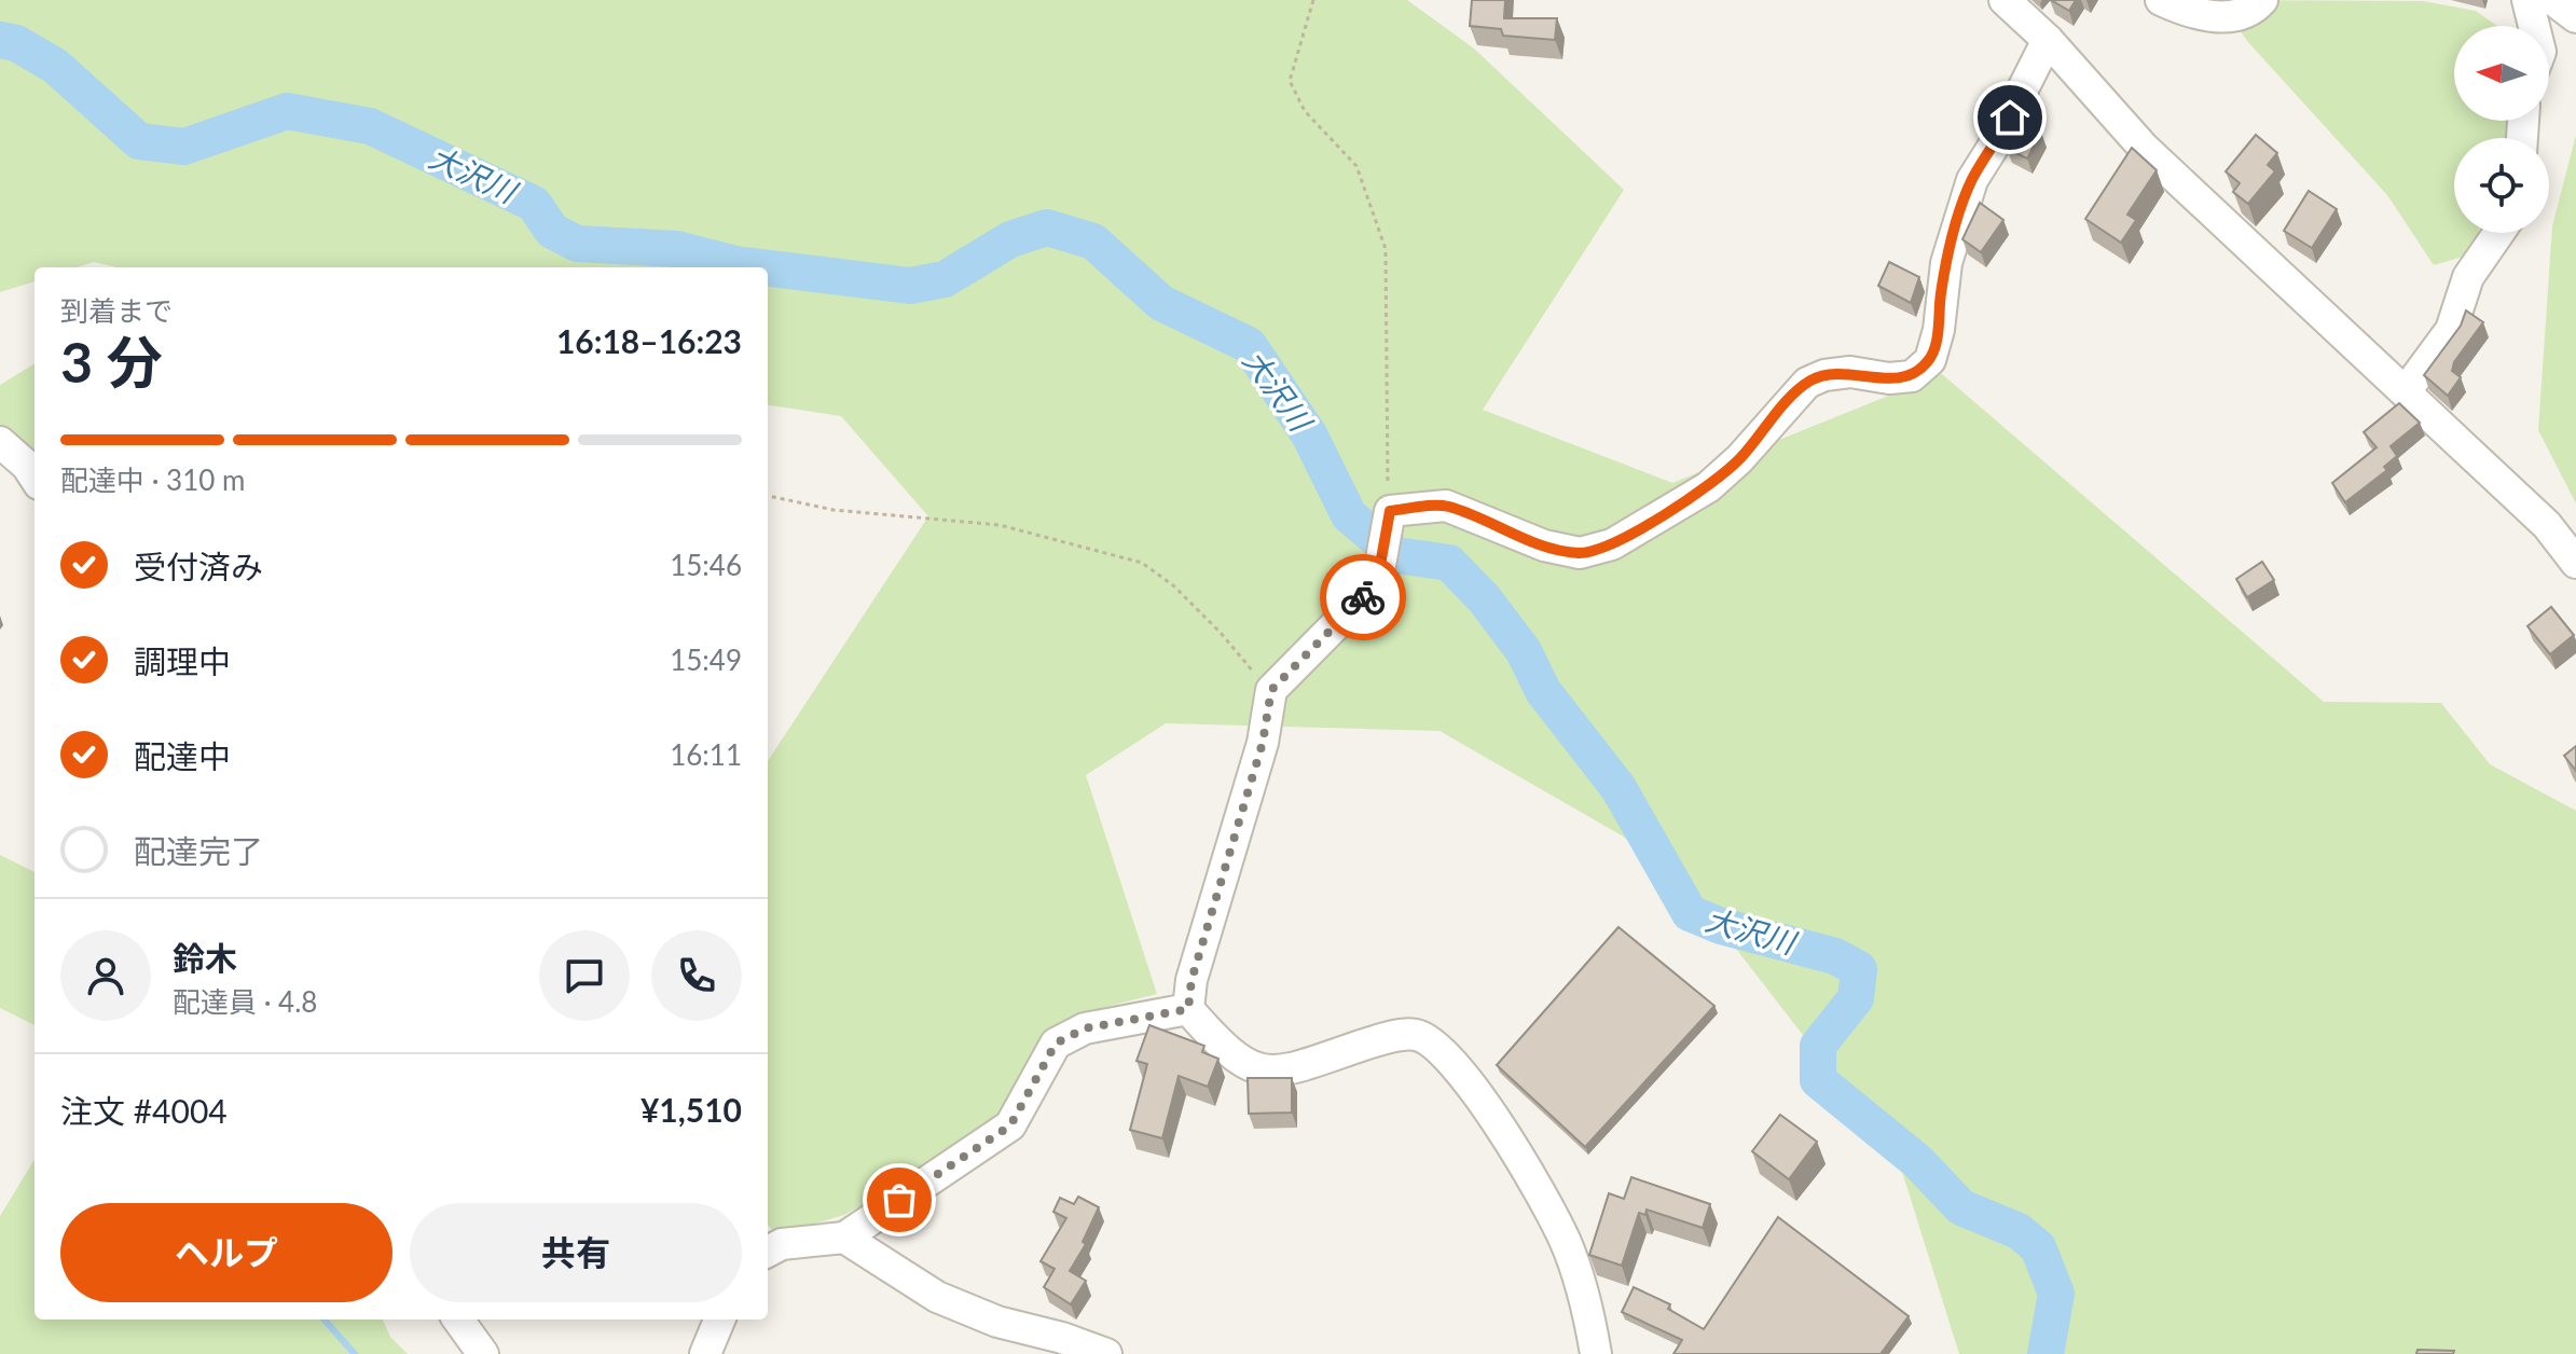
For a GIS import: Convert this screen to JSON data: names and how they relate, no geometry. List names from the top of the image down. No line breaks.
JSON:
{"water":["大沢川"],"north":"left","page":{"heading":["3 分","到着まで","16:18–16:23"],"panel":["鈴木","配達員 · 4.8","注文 #4004","¥1,510"],"bar":"配達中 · 310 m","list":[["受付済み","15:46"],["調理中","15:49"],["配達中","16:11"],"配達完了"],"buttons":["ヘルプ","共有"]}}
